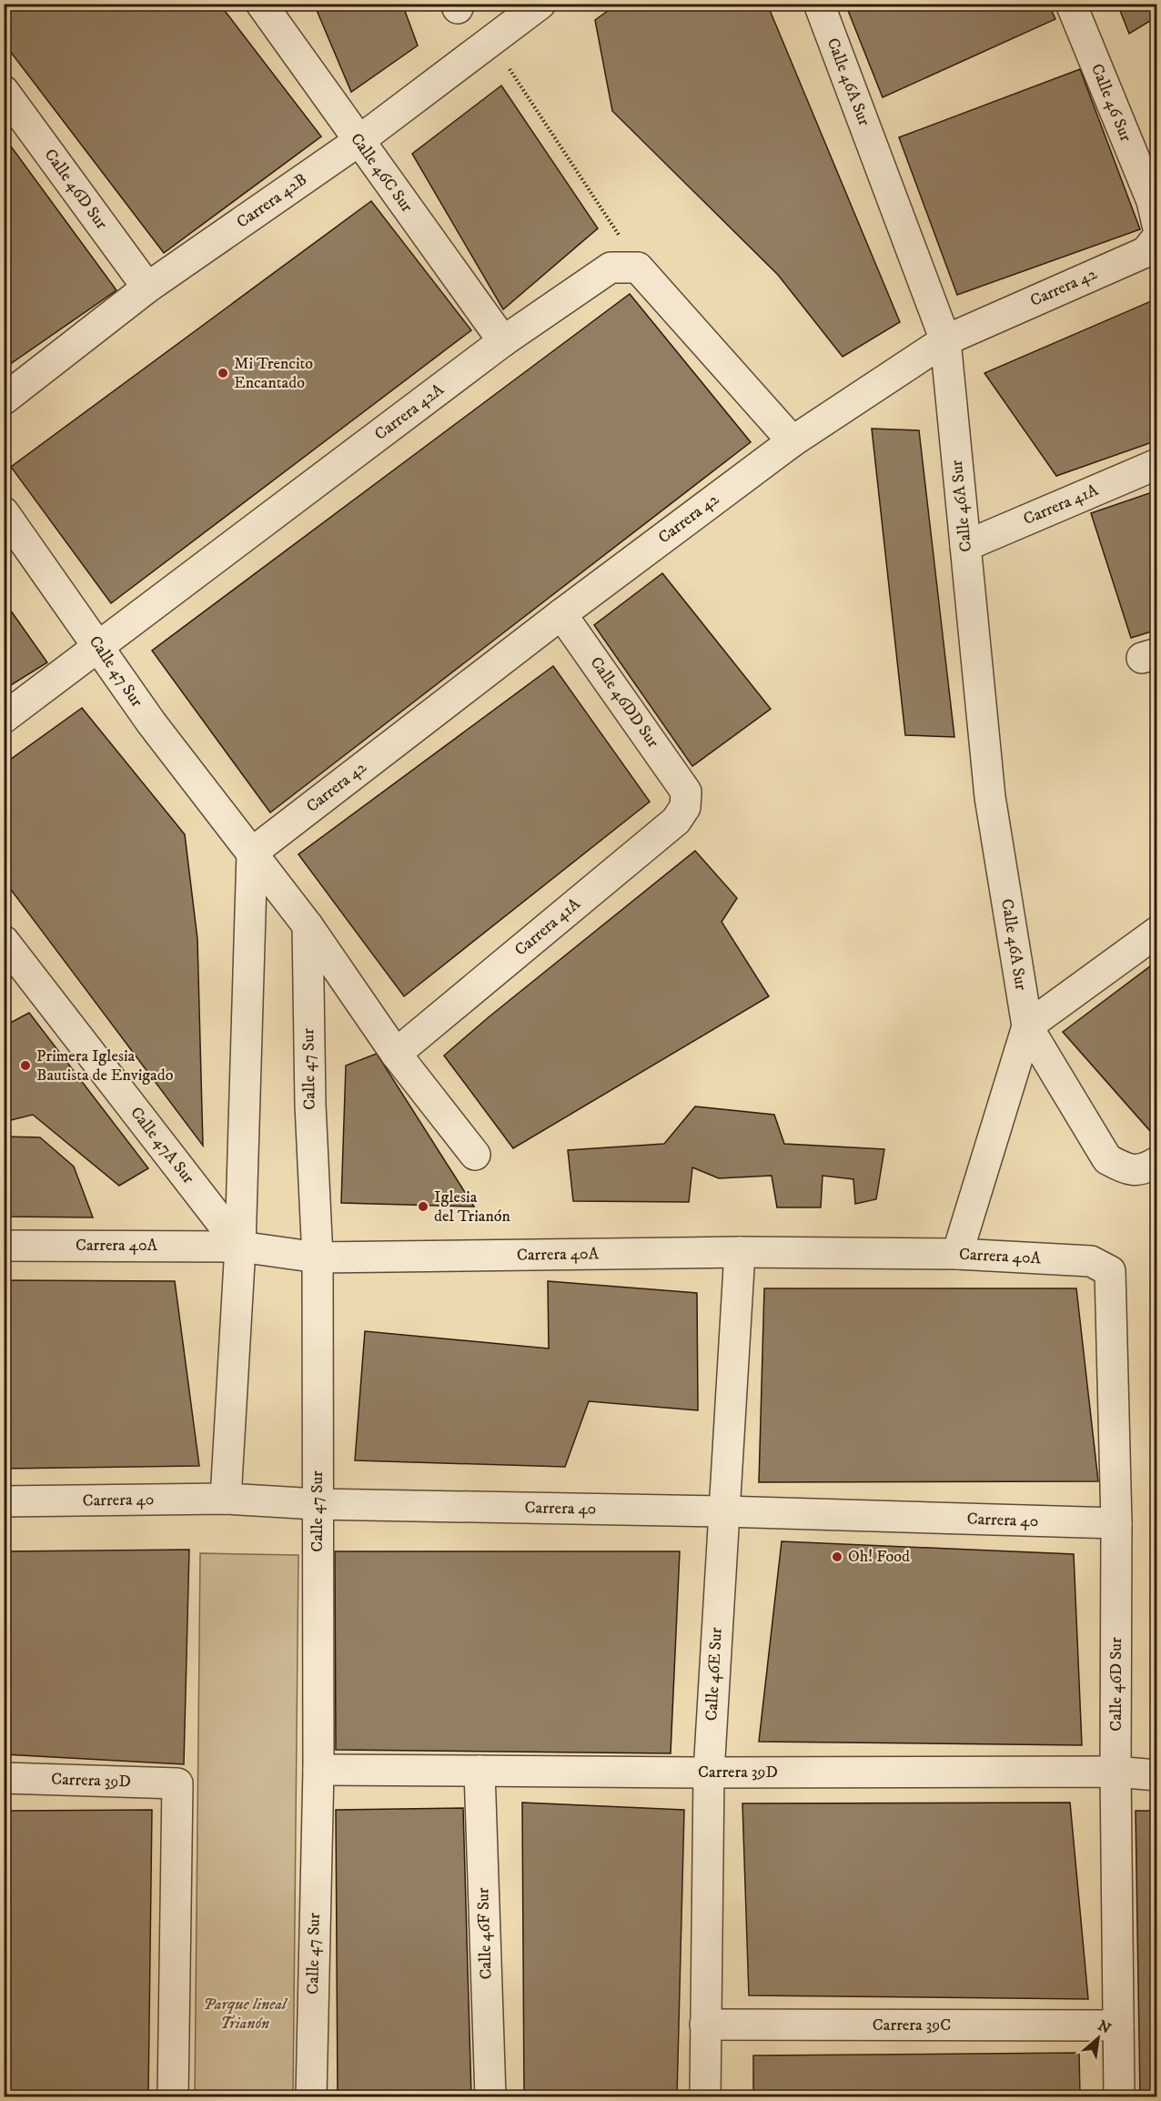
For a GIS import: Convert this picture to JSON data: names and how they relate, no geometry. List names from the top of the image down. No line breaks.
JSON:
{"streets":{"street":["Calle 46A Sur","Calle 46 Sur","Calle 46C Sur","Calle 46D Sur","Carrera 42B","Carrera 42","Carrera 42A","Carrera 41A","Calle 47 Sur","Calle 46DD Sur","Calle 47A Sur","Carrera 40A","Carrera 40","Calle 46E Sur","Carrera 39D","Calle 46F Sur","Carrera 39C"]},"crossings":[["Calle 46A Sur","Carrera 42"],["Calle 46A Sur","Carrera 41A"],["Calle 46A Sur","Carrera 40A"],["Calle 46C Sur","Carrera 42B"],["Calle 46C Sur","Carrera 42A"],["Calle 46D Sur","Carrera 42B"],["Calle 46D Sur","Carrera 40A"],["Calle 46D Sur","Carrera 40"],["Calle 46D Sur","Carrera 39D"],["Calle 46D Sur","Carrera 39C"],["Carrera 42","Calle 47 Sur"],["Carrera 42","Calle 46DD Sur"],["Carrera 42A","Calle 47 Sur"],["Carrera 41A","Calle 47 Sur"],["Carrera 41A","Calle 46DD Sur"],["Calle 47 Sur","Carrera 40A"],["Calle 47 Sur","Carrera 40"],["Calle 47 Sur","Carrera 39D"],["Calle 47A Sur","Carrera 40A"],["Carrera 40A","Calle 46E Sur"],["Carrera 40","Calle 46E Sur"],["Calle 46E Sur","Carrera 39D"],["Calle 46E Sur","Carrera 39C"],["Carrera 39D","Calle 46F Sur"]],"parks":["Parque lineal Trianón"],"places":["Mi Trencito Encantado","Primera Iglesia Bautista de Envigado","Iglesia del Trianón","Oh! Food"],"north":"top right"}
